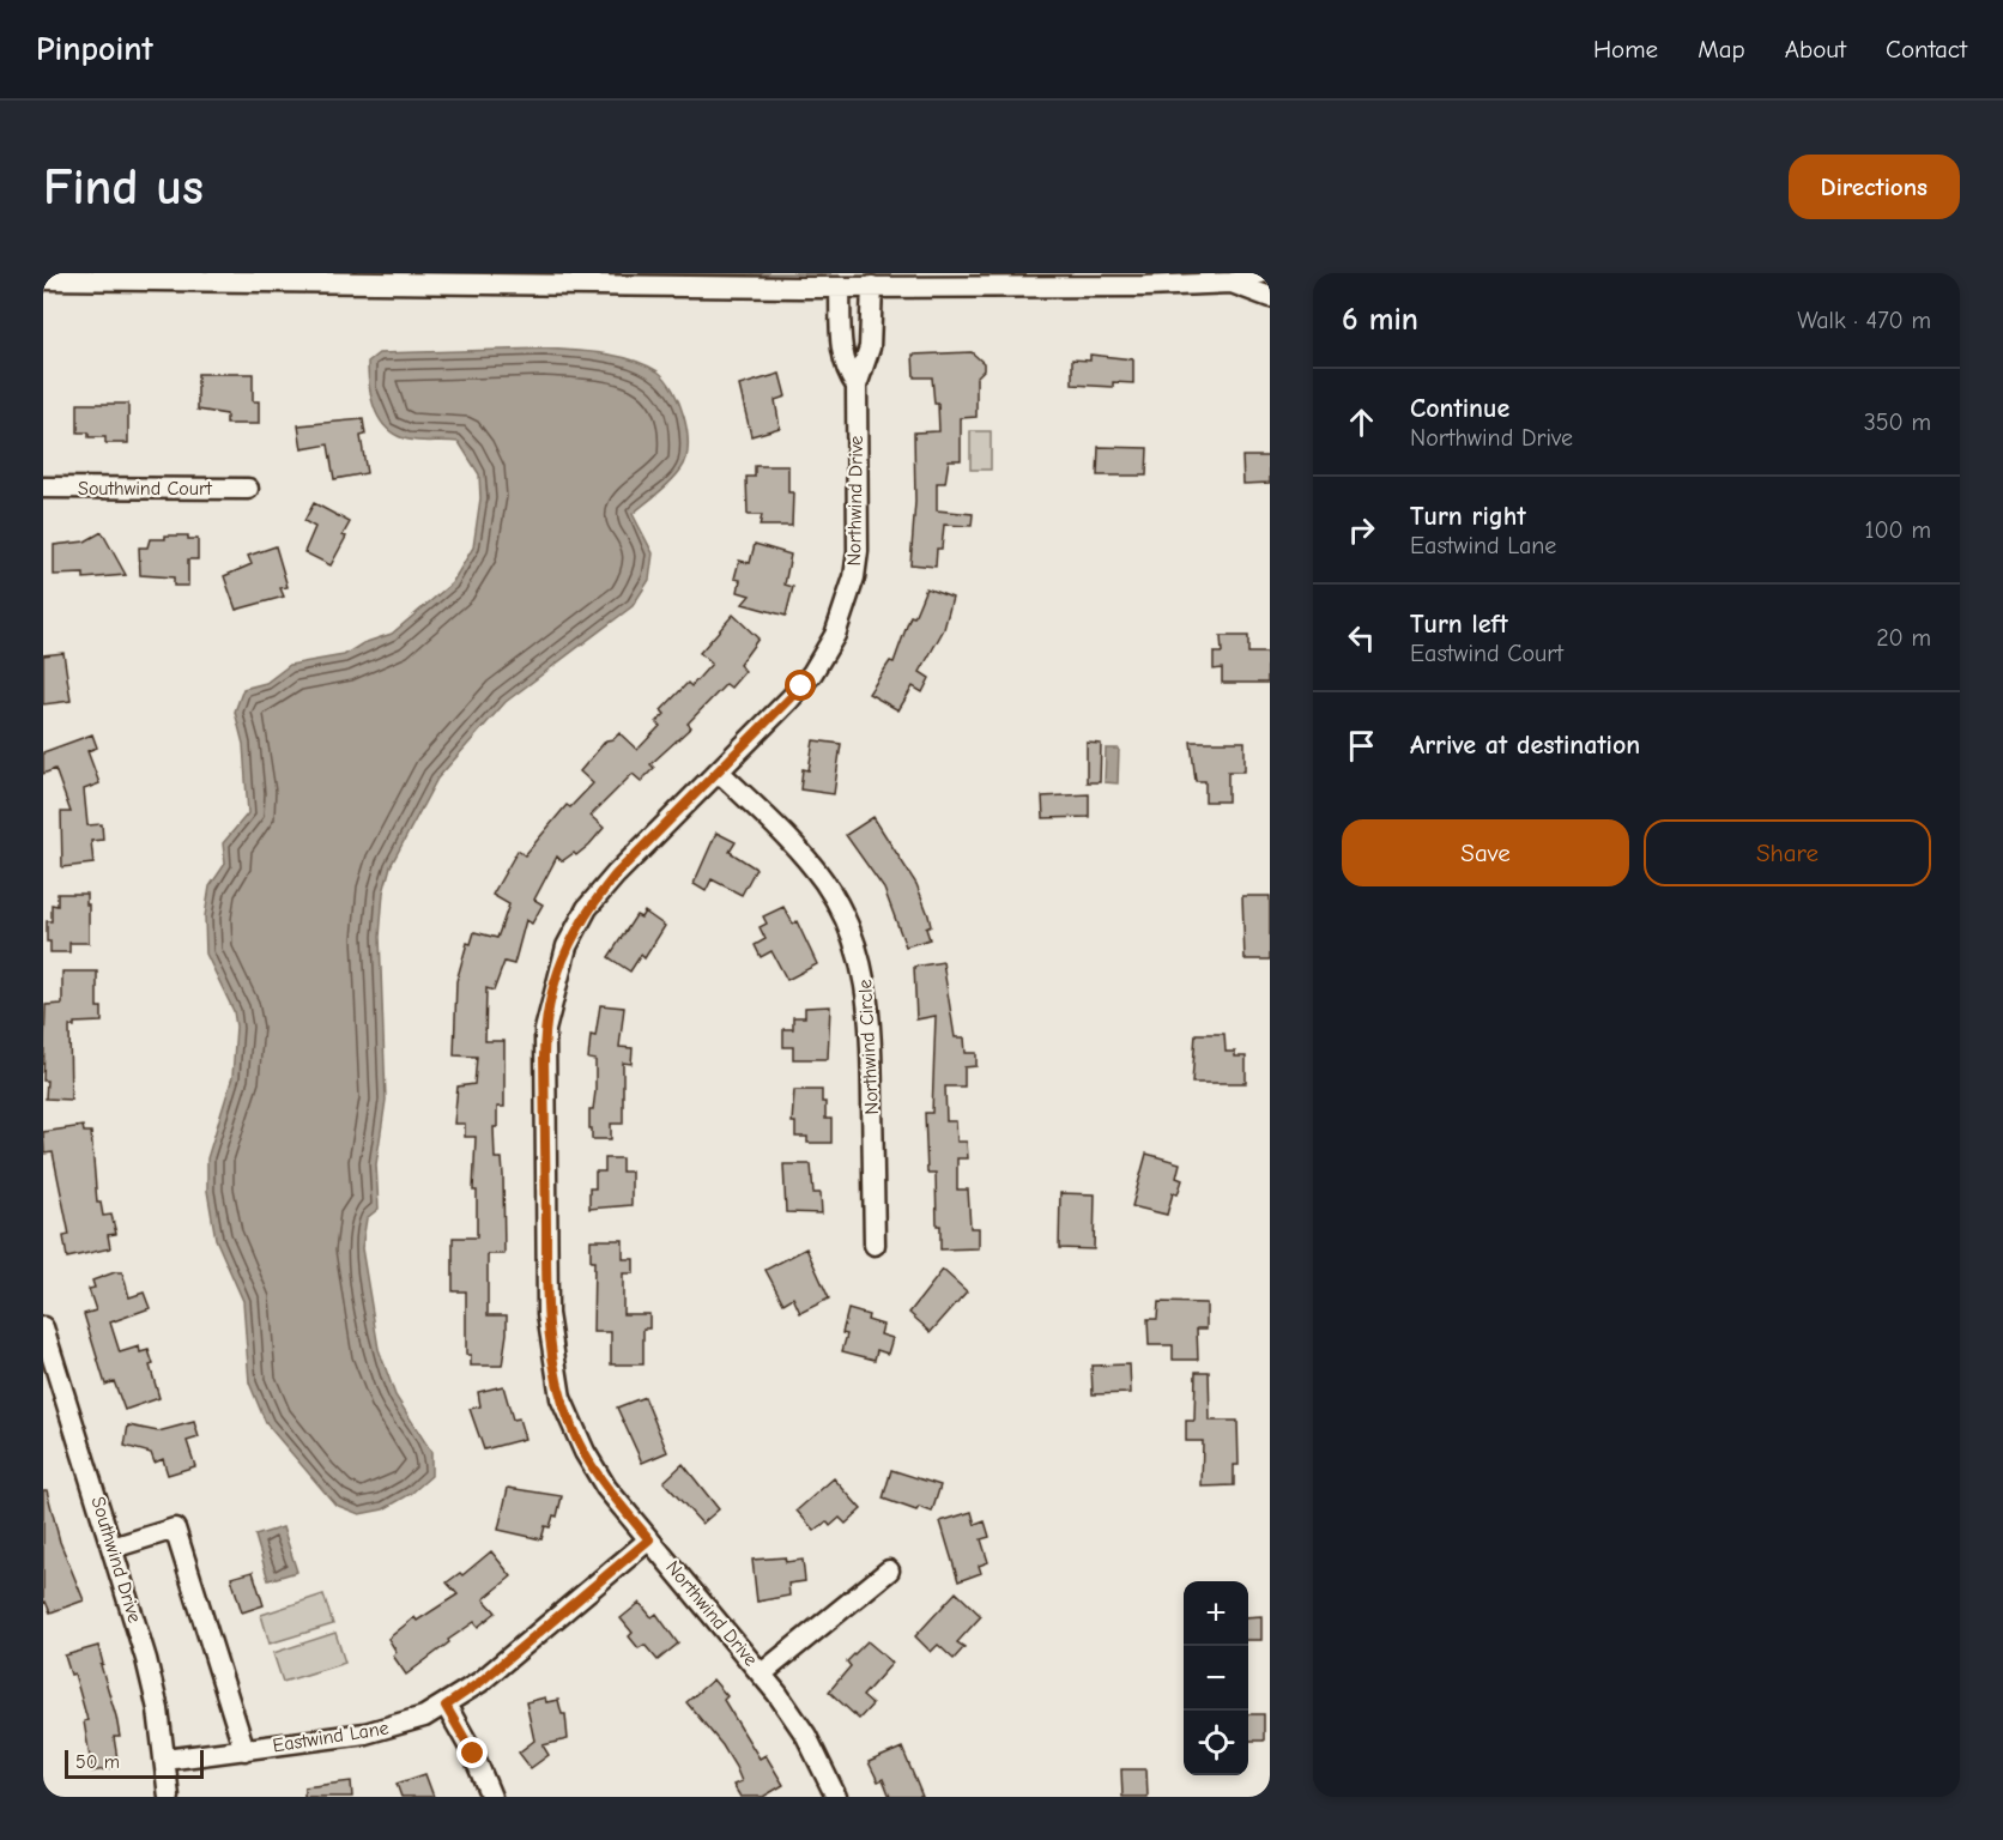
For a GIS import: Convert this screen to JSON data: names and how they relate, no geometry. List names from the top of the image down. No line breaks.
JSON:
{"streets":{"street":["Southwind Court","Northwind Drive","Northwind Circle","Southwind Drive","Eastwind Lane"]},"crossings":[["Northwind Drive","Northwind Circle"],["Northwind Drive","Eastwind Lane"],["Southwind Drive","Eastwind Lane"]],"scale_bar":"50 m","page":{"header":"Pinpoint","nav":["Home","Map","About","Contact"],"buttons":["Directions",["Save","Share"]],"title":"Find us","heading":["6 min","Walk · 470 m"],"list":[["Continue","Northwind Drive","350 m"],["Turn right","Eastwind Lane","100 m"],["Turn left","Eastwind Court","20 m"],"Arrive at destination"],"map_buttons":["+","−"],"scale":"50 m"}}
